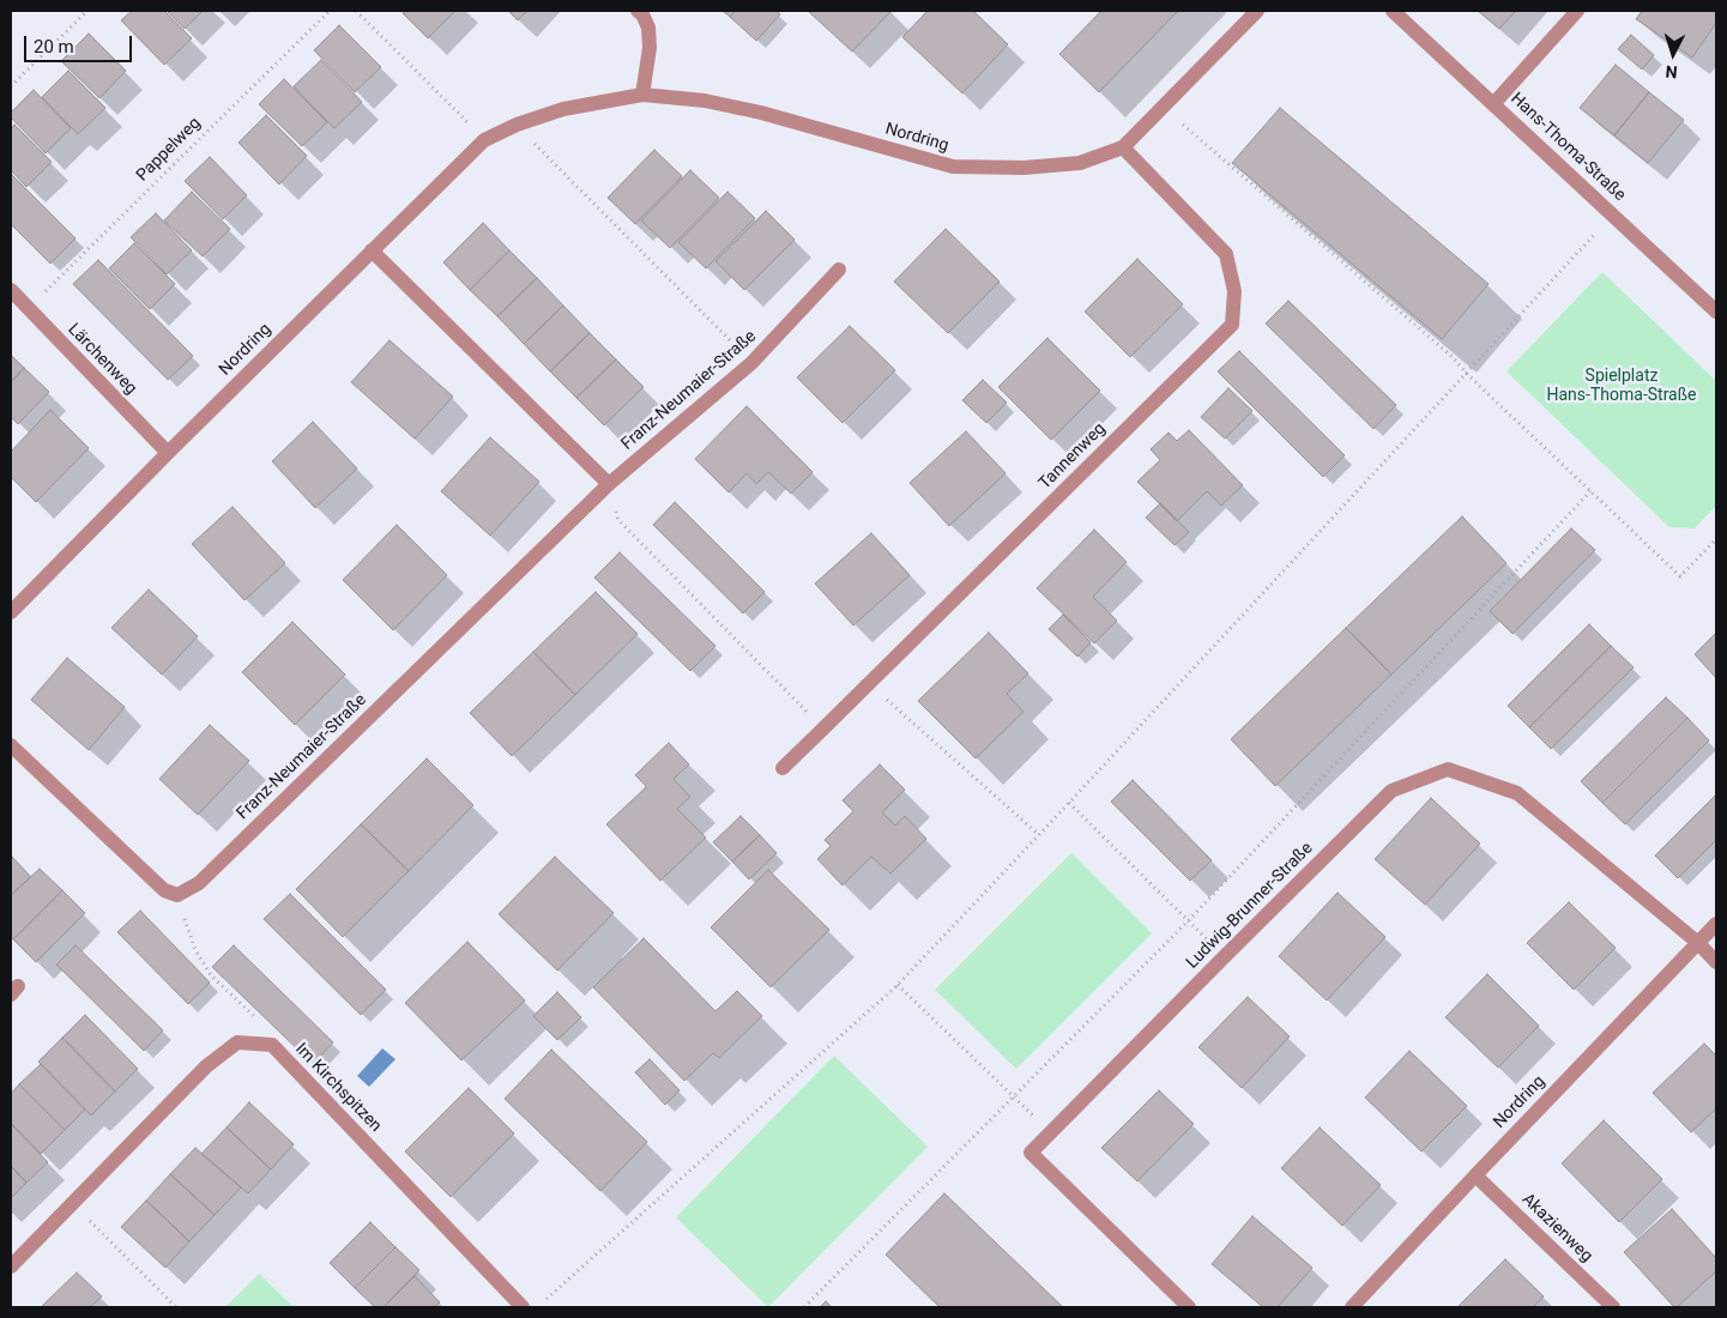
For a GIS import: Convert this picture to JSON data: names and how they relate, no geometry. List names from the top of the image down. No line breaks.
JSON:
{"streets":{"street":["Nordring","Hans-Thoma-Straße","Lärchenweg","Franz-Neumaier-Straße","Tannenweg","Ludwig-Brunner-Straße","Im Kirchspitzen","Akazienweg"],"path":["Pappelweg"]},"crossings":[["Nordring","Lärchenweg"],["Nordring","Tannenweg"],["Nordring","Ludwig-Brunner-Straße"],["Nordring","Akazienweg"],["Pappelweg","Lärchenweg"]],"parks":["Spielplatz Hans-Thoma-Straße"],"scale_bar":"20 m","north":"bottom"}
